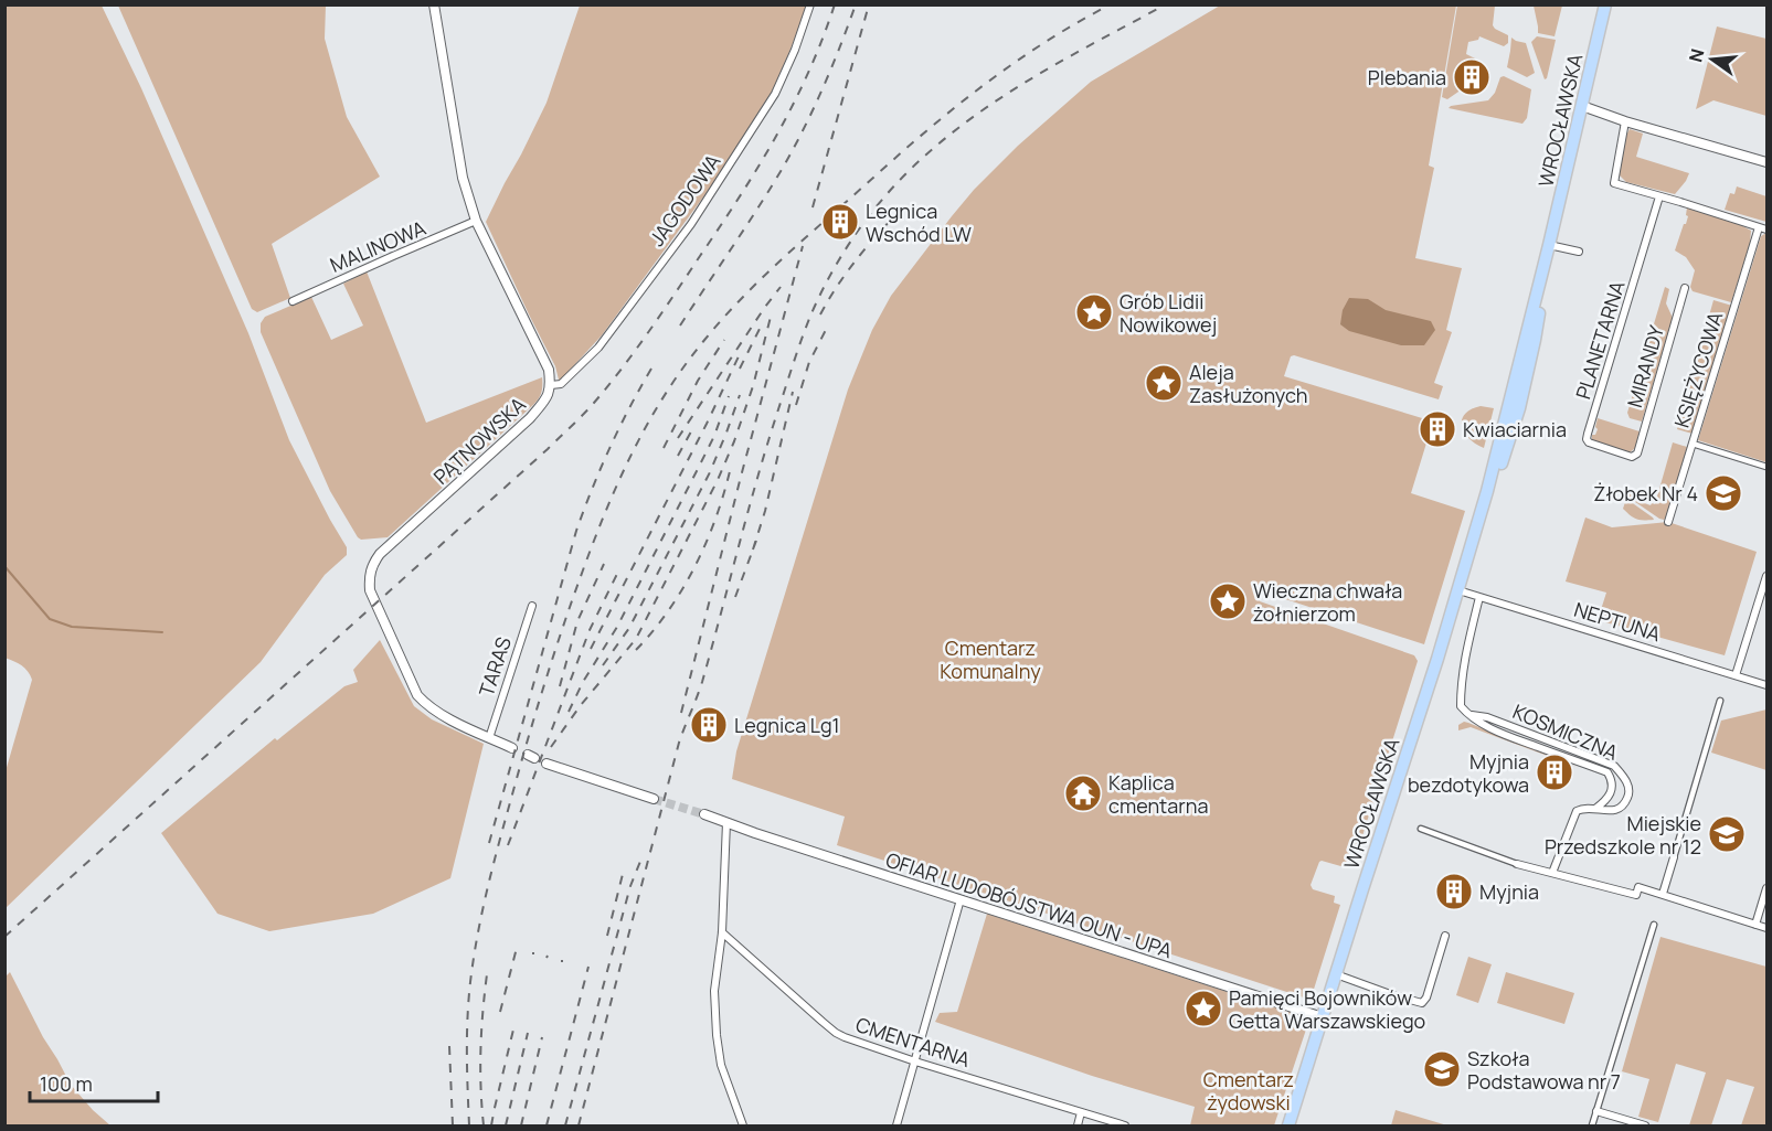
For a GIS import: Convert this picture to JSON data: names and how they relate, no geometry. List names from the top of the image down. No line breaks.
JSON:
{"streets":{"main road":["WROCŁAWSKA"],"street":["JAGODOWA","MALINOWA","PLANETARNA","MIRANDY","KSIĘŻYCOWA","PĄTNOWSKA","NEPTUNA","TARAS","KOSMICZNA","OFIAR LUDOBÓJSTWA OUN - UPA","CMENTARNA"]},"crossings":[["WROCŁAWSKA","NEPTUNA"],["WROCŁAWSKA","OFIAR LUDOBÓJSTWA OUN - UPA"],["JAGODOWA","PĄTNOWSKA"],["PLANETARNA","MIRANDY"],["PĄTNOWSKA","TARAS"]],"parks":["Cmentarz Komunalny","Cmentarz żydowski"],"places":{"building":["Plebania","Legnica Wschód LW","Kwiaciarnia","Legnica Lg1","Myjnia bezdotykowa","Myjnia"],"place":["Grób Lidii Nowikowej","Aleja Zasłużonych","Wieczna chwała żołnierzom","Pamięci Bojowników Getta Warszawskiego"],"school or university":["Żłobek Nr 4","Miejskie Przedszkole nr 12","Szkoła Podstawowa nr 7"],"temple":["Kaplica cmentarna"]},"scale_bar":"100 m","north":"left"}
